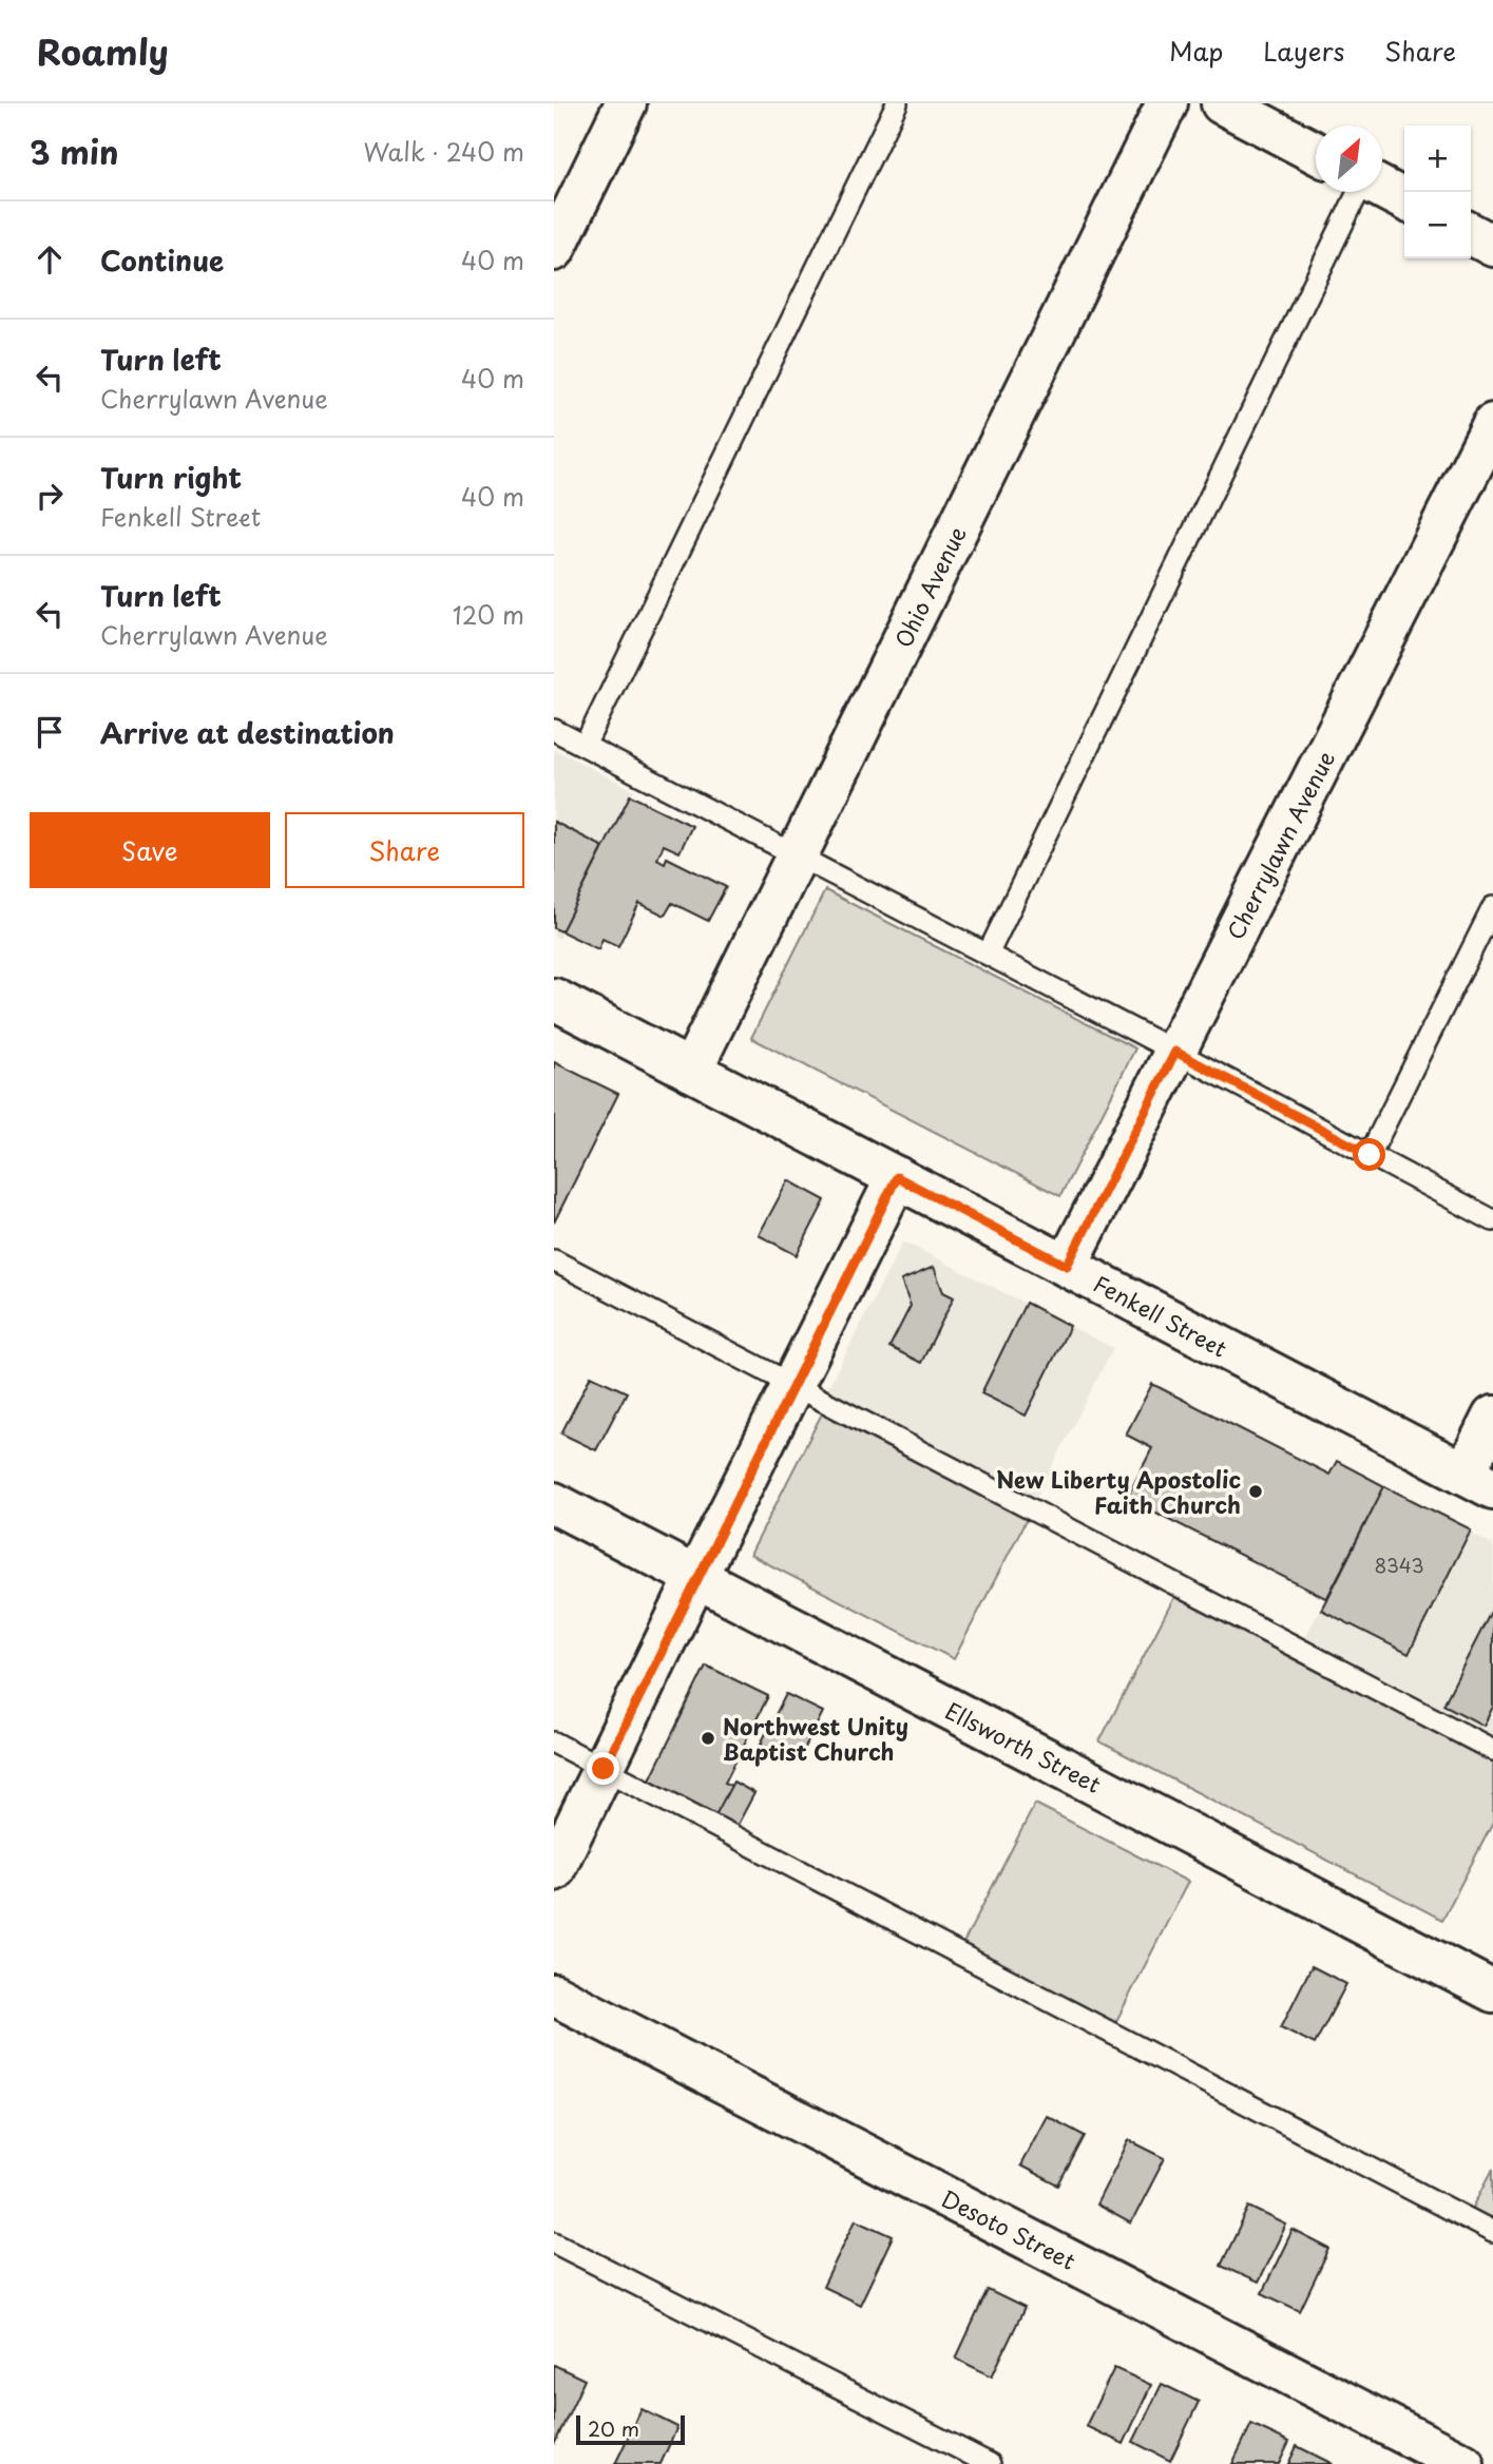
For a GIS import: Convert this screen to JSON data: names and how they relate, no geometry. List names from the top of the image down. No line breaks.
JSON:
{"streets":{"street":["Ohio Avenue","Cherrylawn Avenue","Fenkell Street","Ellsworth Street","Desoto Street"]},"crossings":[["Ohio Avenue","Fenkell Street"],["Cherrylawn Avenue","Fenkell Street"]],"places":["New Liberty Apostolic Faith Church","Northwest Unity Baptist Church"],"house_numbers":["8343"],"scale_bar":"20 m","north":"top right","page":{"header":"Roamly","nav":["Map","Layers","Share"],"heading":["3 min","Walk · 240 m"],"map_buttons":["+","−"],"list":[["Continue","40 m"],["Turn left","Cherrylawn Avenue","40 m"],["Turn right","Fenkell Street","40 m"],["Turn left","Cherrylawn Avenue","120 m"],"Arrive at destination"],"buttons":["Save","Share"],"scale":"20 m"}}
